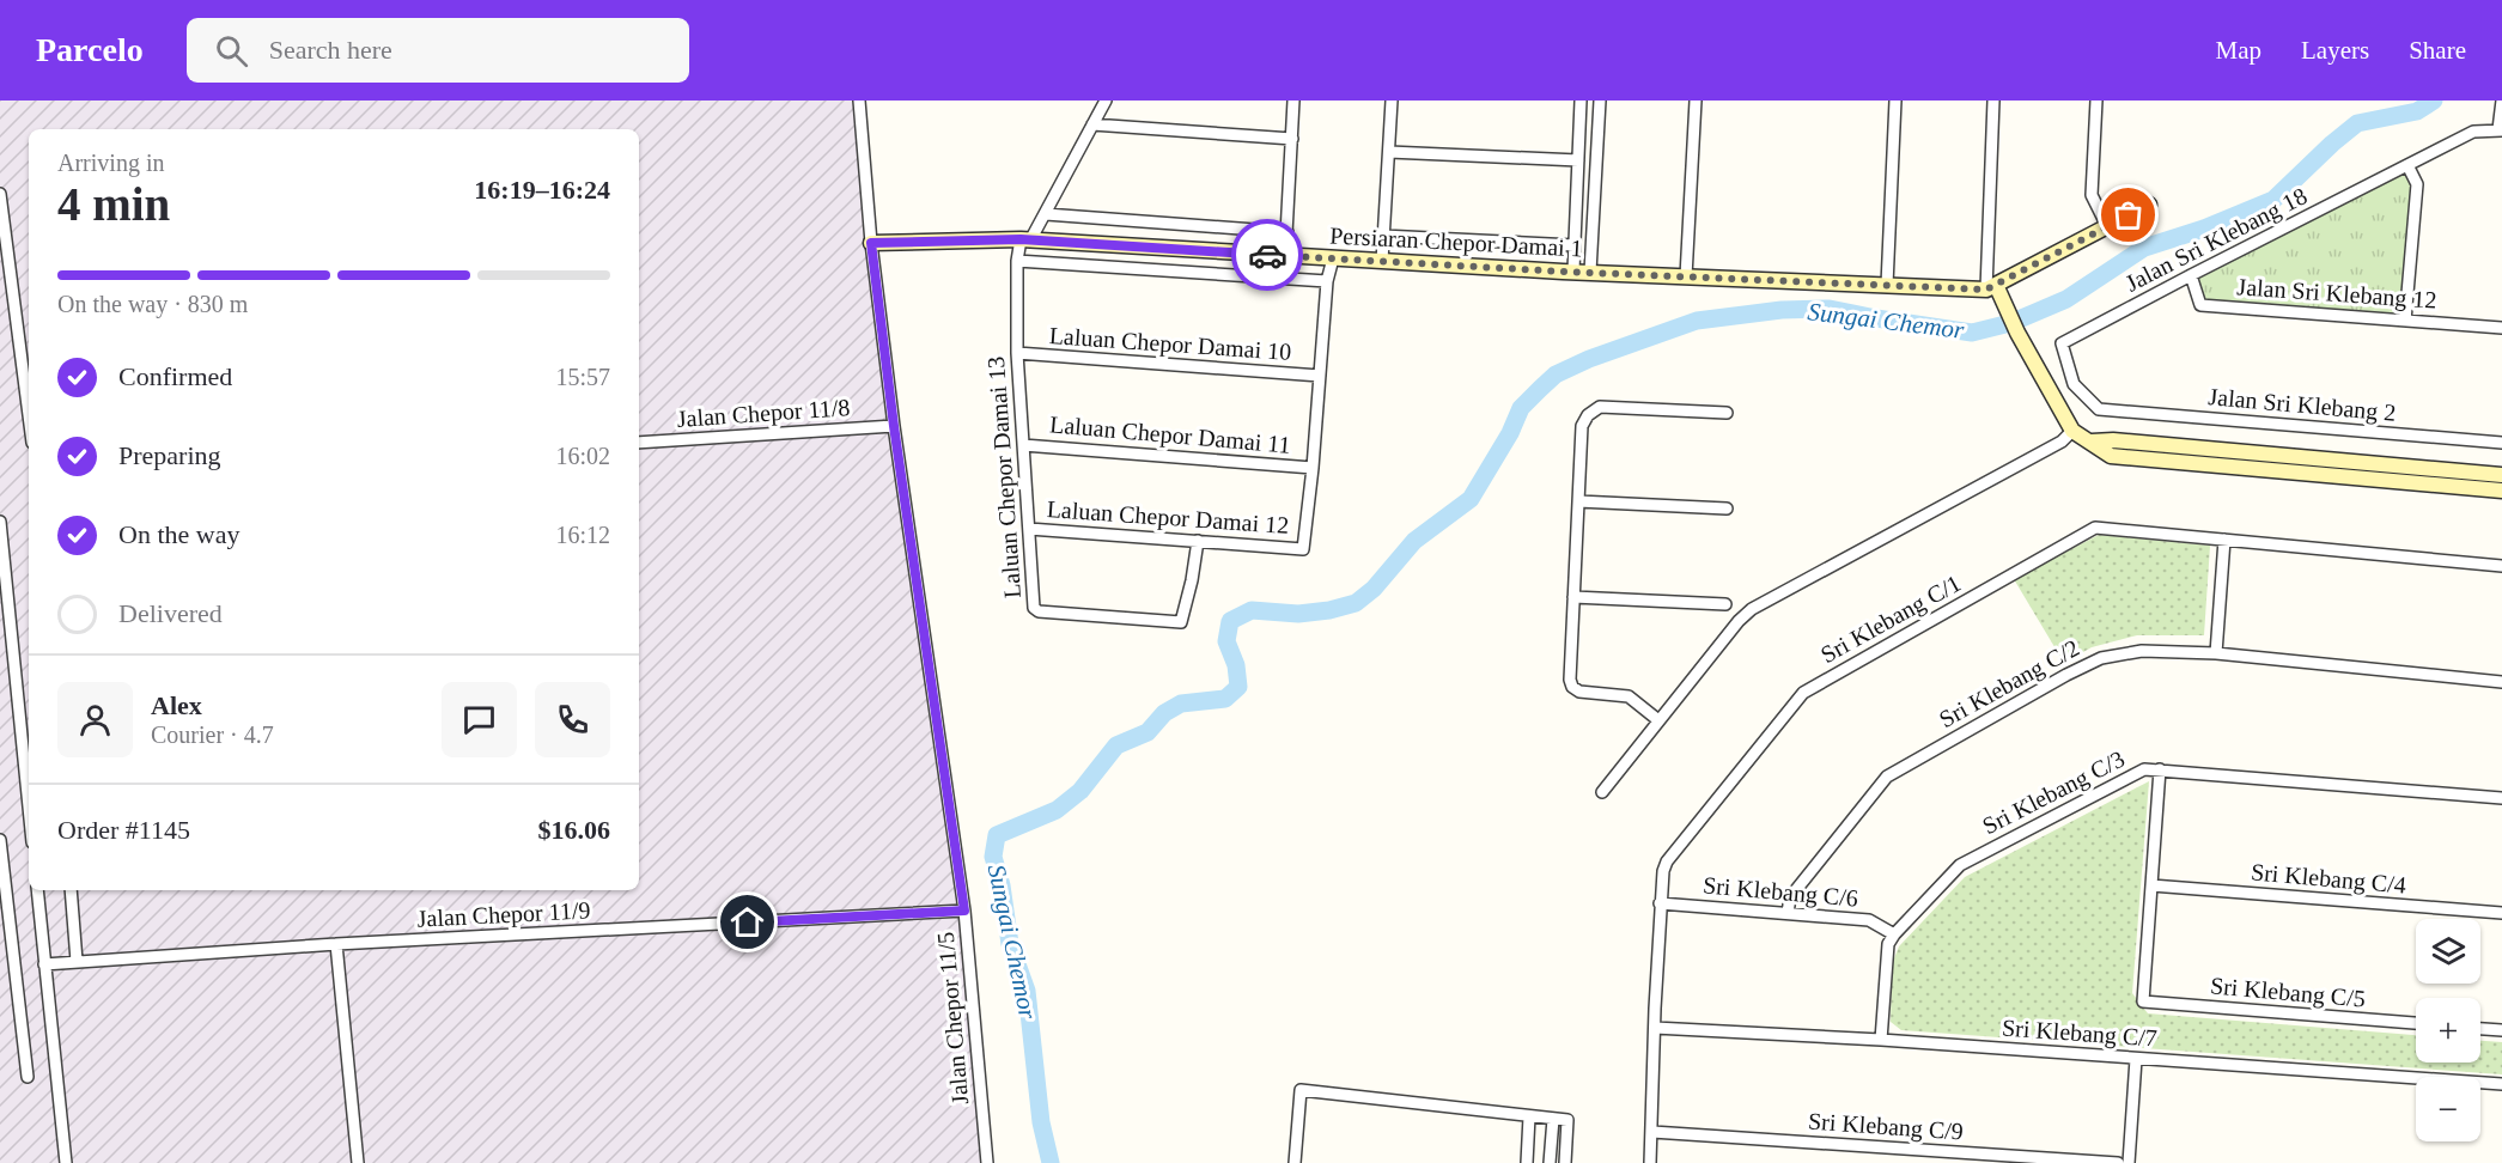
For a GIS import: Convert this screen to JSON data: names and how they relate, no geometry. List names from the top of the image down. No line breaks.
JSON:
{"streets":{"street":["Jalan Sri Klebang 18","Persiaran Chepor Damai 1","Jalan Sri Klebang 12","Laluan Chepor Damai 10","Jalan Sri Klebang 2","Jalan Chepor 11/8","Laluan Chepor Damai 11","Laluan Chepor Damai 13","Laluan Chepor Damai 12","Sri Klebang C/1","Sri Klebang C/2","Sri Klebang C/3","Sri Klebang C/4","Sri Klebang C/6","Jalan Chepor 11/9","Sri Klebang C/5","Jalan Chepor 11/5","Sri Klebang C/7","Sri Klebang C/9"]},"crossings":[["Jalan Sri Klebang 18","Jalan Sri Klebang 12"],["Jalan Sri Klebang 18","Jalan Sri Klebang 2"],["Persiaran Chepor Damai 1","Laluan Chepor Damai 13"],["Persiaran Chepor Damai 1","Jalan Chepor 11/5"],["Laluan Chepor Damai 10","Laluan Chepor Damai 13"],["Jalan Chepor 11/8","Jalan Chepor 11/5"],["Laluan Chepor Damai 11","Laluan Chepor Damai 13"],["Laluan Chepor Damai 11","Laluan Chepor Damai 12"],["Laluan Chepor Damai 13","Laluan Chepor Damai 12"],["Sri Klebang C/1","Sri Klebang C/6"],["Sri Klebang C/1","Sri Klebang C/7"],["Sri Klebang C/1","Sri Klebang C/9"],["Sri Klebang C/2","Sri Klebang C/6"],["Sri Klebang C/3","Sri Klebang C/6"],["Sri Klebang C/4","Sri Klebang C/5"],["Jalan Chepor 11/9","Jalan Chepor 11/5"]],"water":["Sungai Chemor"],"page":{"header":"Parcelo","search":"Search here","nav":["Map","Layers","Share"],"heading":["4 min","Arriving in","16:19–16:24"],"panel":["Alex","Courier · 4.7","Order #1145","$16.06"],"bar":"On the way · 830 m","list":[["Confirmed","15:57"],["Preparing","16:02"],["On the way","16:12"],"Delivered"],"map_buttons":["+","−"]}}
